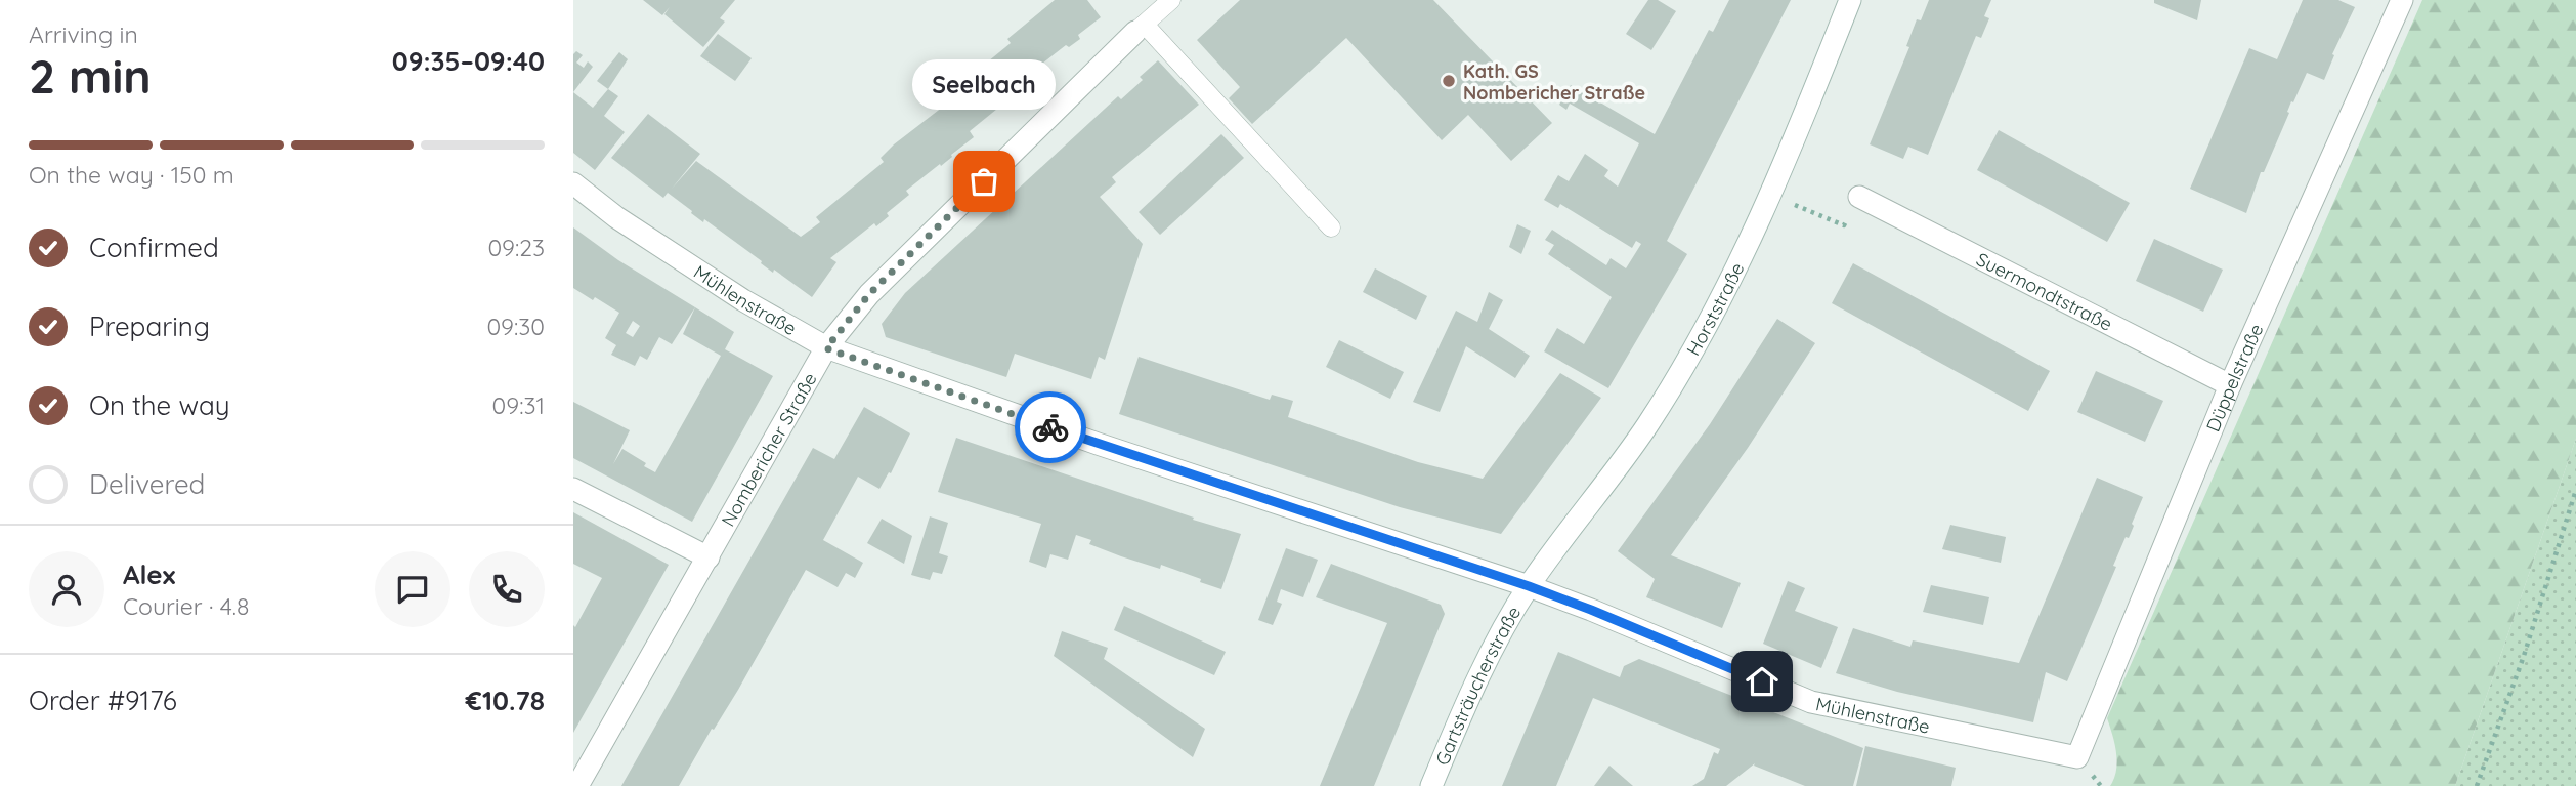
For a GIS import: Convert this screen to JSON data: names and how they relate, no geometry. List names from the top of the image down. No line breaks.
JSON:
{"streets":{"street":["Suermondtstraße","Mühlenstraße","Horststraße","Düppelstraße","Nombericher Straße","Gartsträucherstraße"]},"crossings":[["Suermondtstraße","Düppelstraße"],["Mühlenstraße","Horststraße"],["Mühlenstraße","Düppelstraße"],["Mühlenstraße","Nombericher Straße"],["Mühlenstraße","Gartsträucherstraße"],["Horststraße","Gartsträucherstraße"]],"places":["Kath. GS Nombericher Straße","Seelbach"],"page":{"heading":["2 min","Arriving in","09:35–09:40"],"panel":["Alex","Courier · 4.8","Order #9176","€10.78"],"bubble":"Seelbach","bar":"On the way · 150 m","list":[["Confirmed","09:23"],["Preparing","09:30"],["On the way","09:31"],"Delivered"]}}
